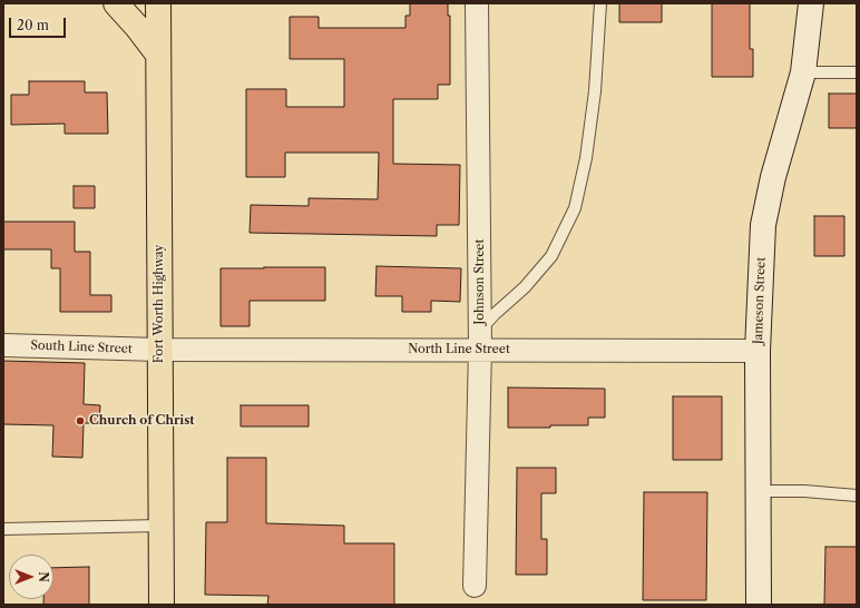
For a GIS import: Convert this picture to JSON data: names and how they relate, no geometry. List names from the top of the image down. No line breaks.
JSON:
{"streets":{"main road":["Fort Worth Highway"],"street":["Johnson Street","Jameson Street","South Line Street","North Line Street"]},"crossings":[["Johnson Street","North Line Street"],["Jameson Street","North Line Street"],["Fort Worth Highway","South Line Street"],["Fort Worth Highway","North Line Street"],["South Line Street","North Line Street"]],"places":["Church of Christ"],"scale_bar":"20 m","north":"right"}
